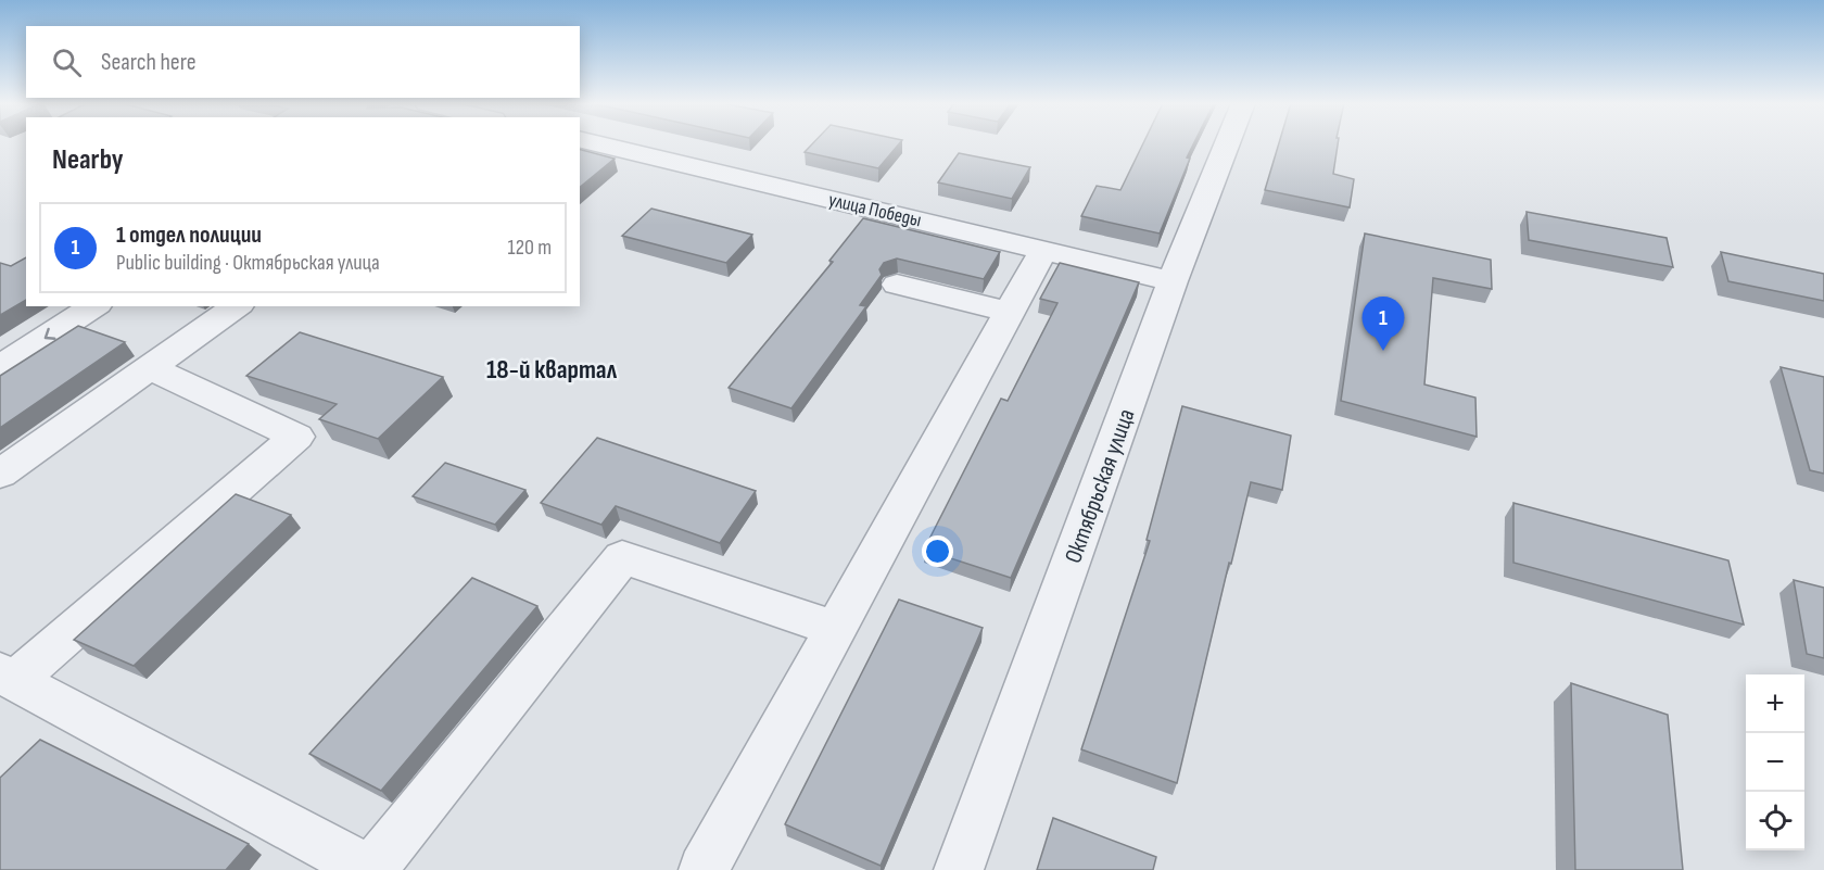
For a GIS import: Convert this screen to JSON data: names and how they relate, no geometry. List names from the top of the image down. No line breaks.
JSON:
{"streets":{"street":["улица Победы","Октябрьская улица"]},"crossings":[["улица Победы","Октябрьская улица"]],"districts":["18-й квартал"],"page":{"search":"Search here","heading":"Nearby","list":[{"mark":"1","name":"1 отдел полиции","note":"Public building · Октябрьская улица","value":"120 m"}],"pins":"1","map_buttons":["+","−"]}}
